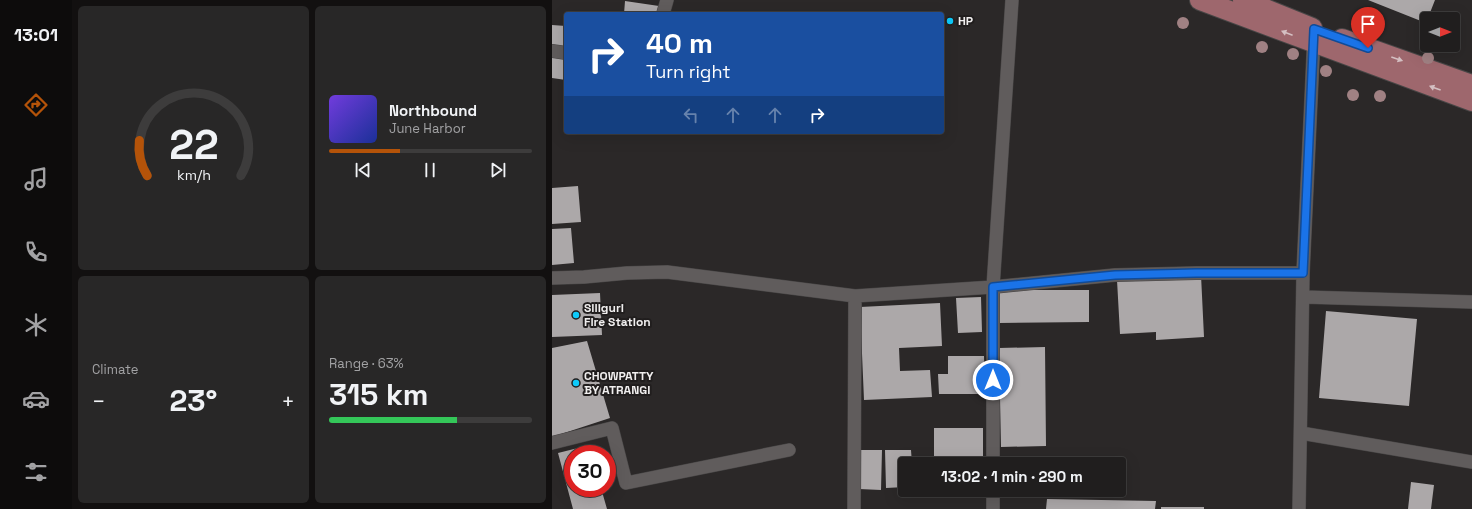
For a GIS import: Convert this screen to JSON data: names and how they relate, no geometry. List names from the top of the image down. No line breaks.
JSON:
{"places":["HP","Siliguri Fire Station","CHOWPATTY BY ATRANGI"],"north":"right","page":{"tabs":"13:01","turn":["40 m","Turn right"],"song":["Northbound","June Harbor"],"tile":["Climate",["Range · 63%","315 km"]],"heat":["−","23°","+"],"limit":"30","trip":"13:02 · 1 min · 290 m","gauge":["22","km/h"]}}
